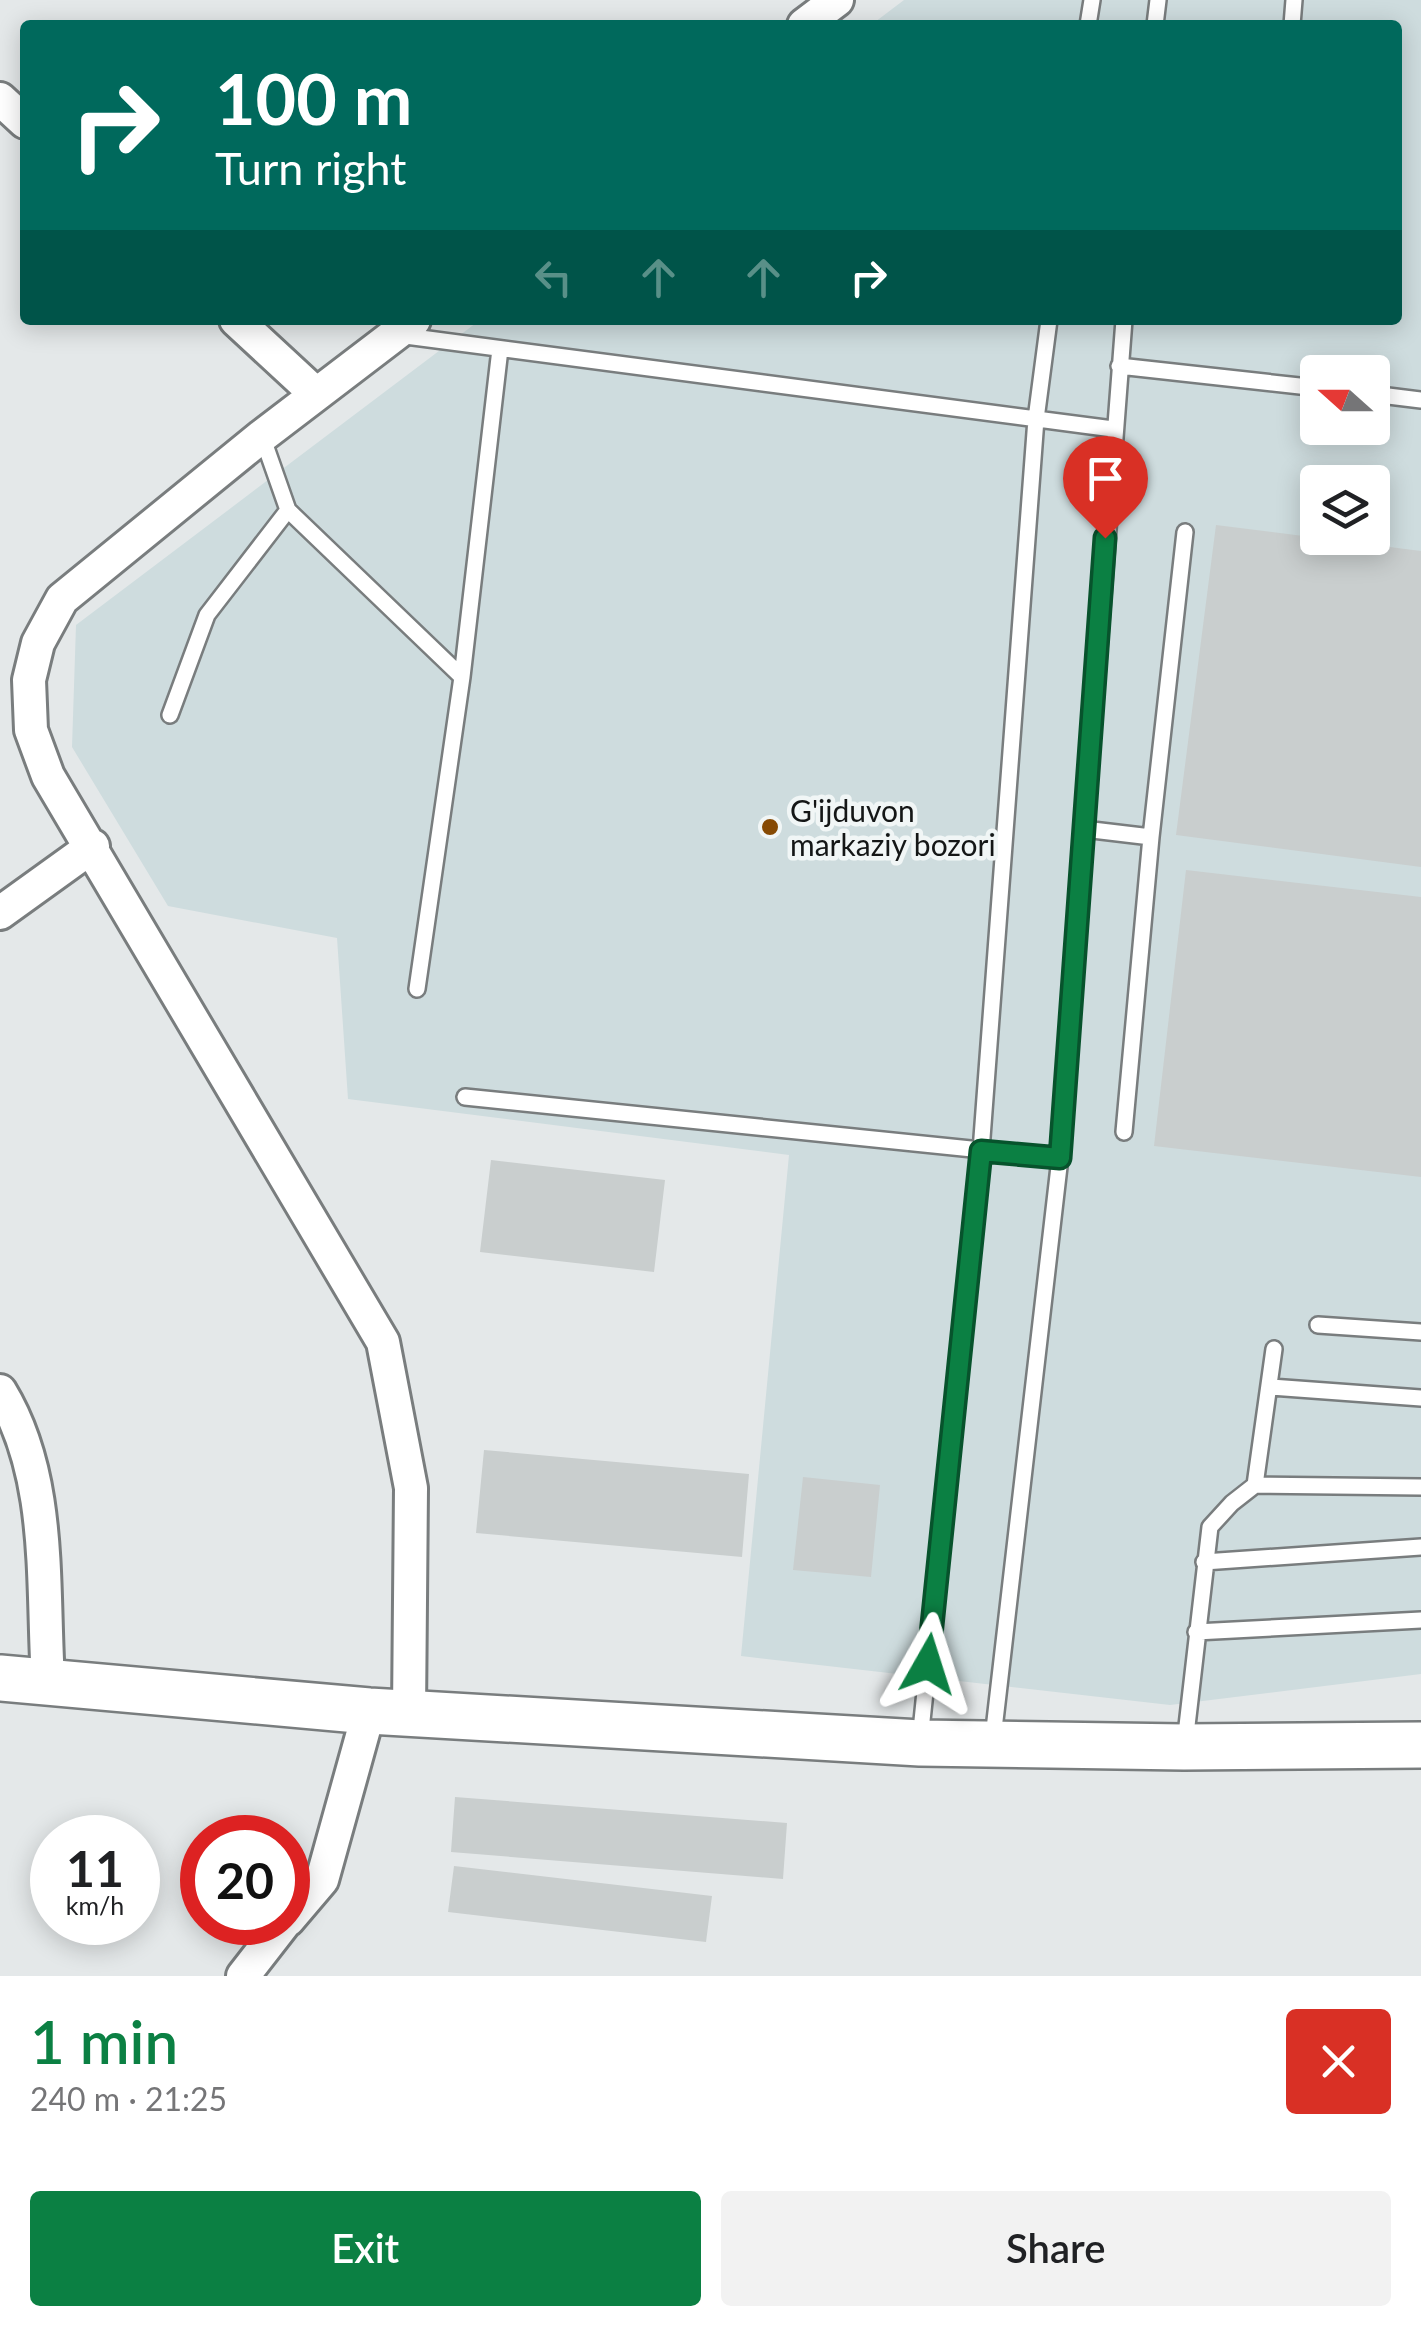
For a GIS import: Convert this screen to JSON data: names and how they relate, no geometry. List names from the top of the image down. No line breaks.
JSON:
{"places":["G'ijduvon markaziy bozori"],"north":"left","page":{"turn":["100 m","Turn right"],"speed":"11 km/h","limit":"20","heading":["1 min","240 m · 21:25"],"buttons":["Exit","Share"]}}
